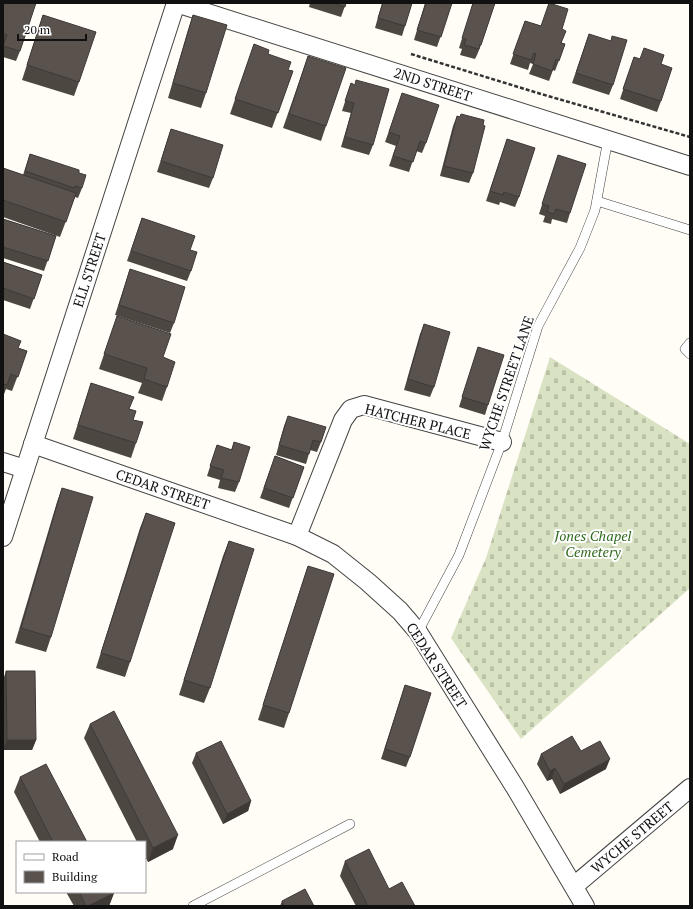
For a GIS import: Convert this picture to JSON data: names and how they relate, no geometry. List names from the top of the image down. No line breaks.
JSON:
{"streets":{"street":["2ND STREET","ELL STREET","HATCHER PLACE","CEDAR STREET","WYCHE STREET"],"lane":["WYCHE STREET LANE"]},"crossings":[["2ND STREET","ELL STREET"],["2ND STREET","WYCHE STREET LANE"],["ELL STREET","CEDAR STREET"],["WYCHE STREET LANE","HATCHER PLACE"],["WYCHE STREET LANE","CEDAR STREET"],["HATCHER PLACE","CEDAR STREET"],["CEDAR STREET","WYCHE STREET"]],"parks":["Jones Chapel Cemetery"],"legend":["Road","Building"],"scale_bar":"20 m"}
